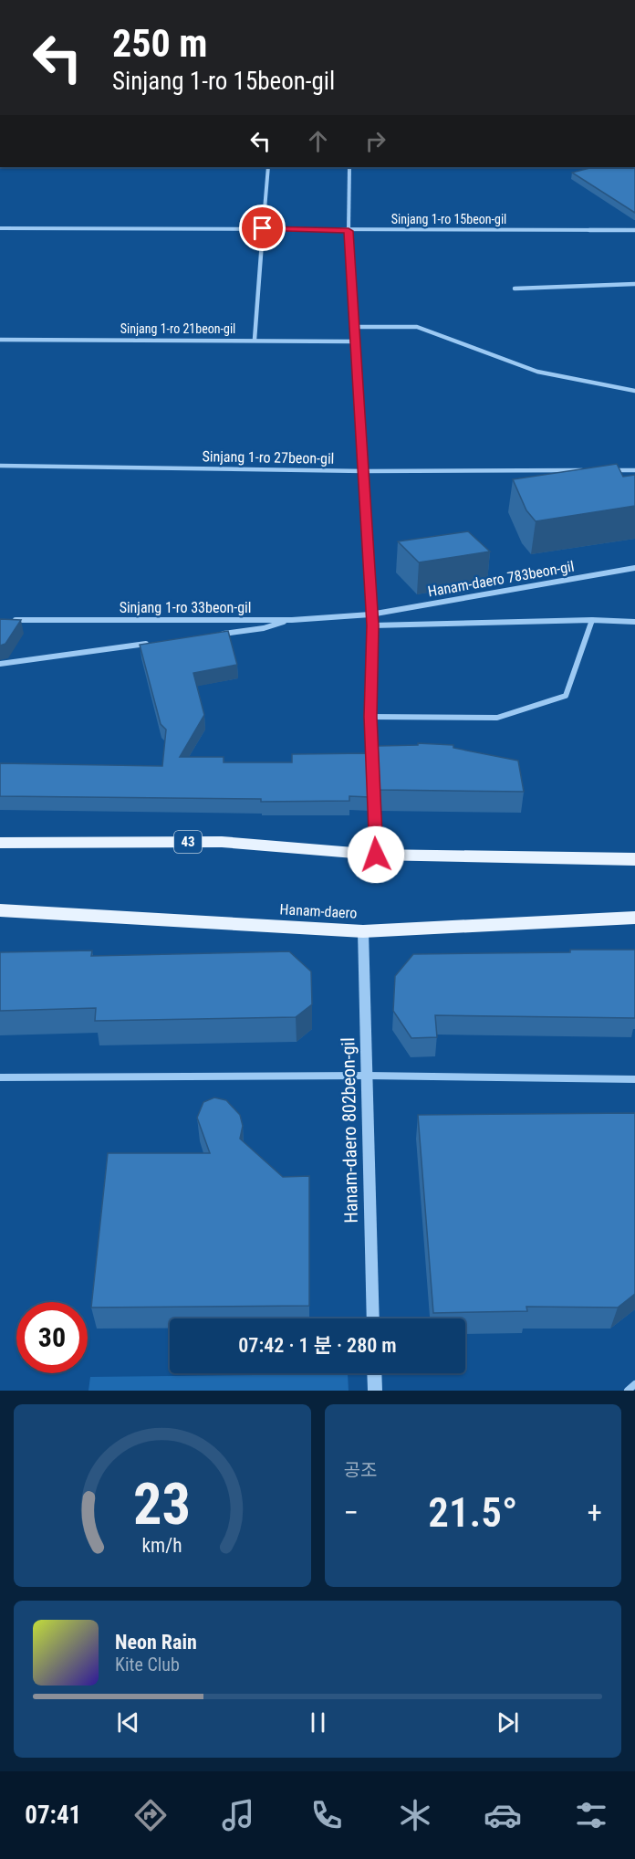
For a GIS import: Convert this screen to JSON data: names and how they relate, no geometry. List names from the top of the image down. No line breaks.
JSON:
{"streets":{"main road":["43","Hanam-daero"],"street":["Sinjang 1-ro 15beon-gil","Sinjang 1-ro 21beon-gil","Sinjang 1-ro 27beon-gil","Hanam-daero 783beon-gil","Sinjang 1-ro 33beon-gil","Hanam-daero 802beon-gil"]},"crossings":[["Hanam-daero 783beon-gil","Sinjang 1-ro 33beon-gil"],["Hanam-daero","Hanam-daero 802beon-gil"]],"page":{"turn":["250 m","Sinjang 1-ro 15beon-gil"],"limit":"30","trip":"07:42 · 1 분 · 280 m","tile":"공조","heat":["−","21.5°","+"],"song":["Neon Rain","Kite Club"],"tabs":"07:41","gauge":["23","km/h"]}}
